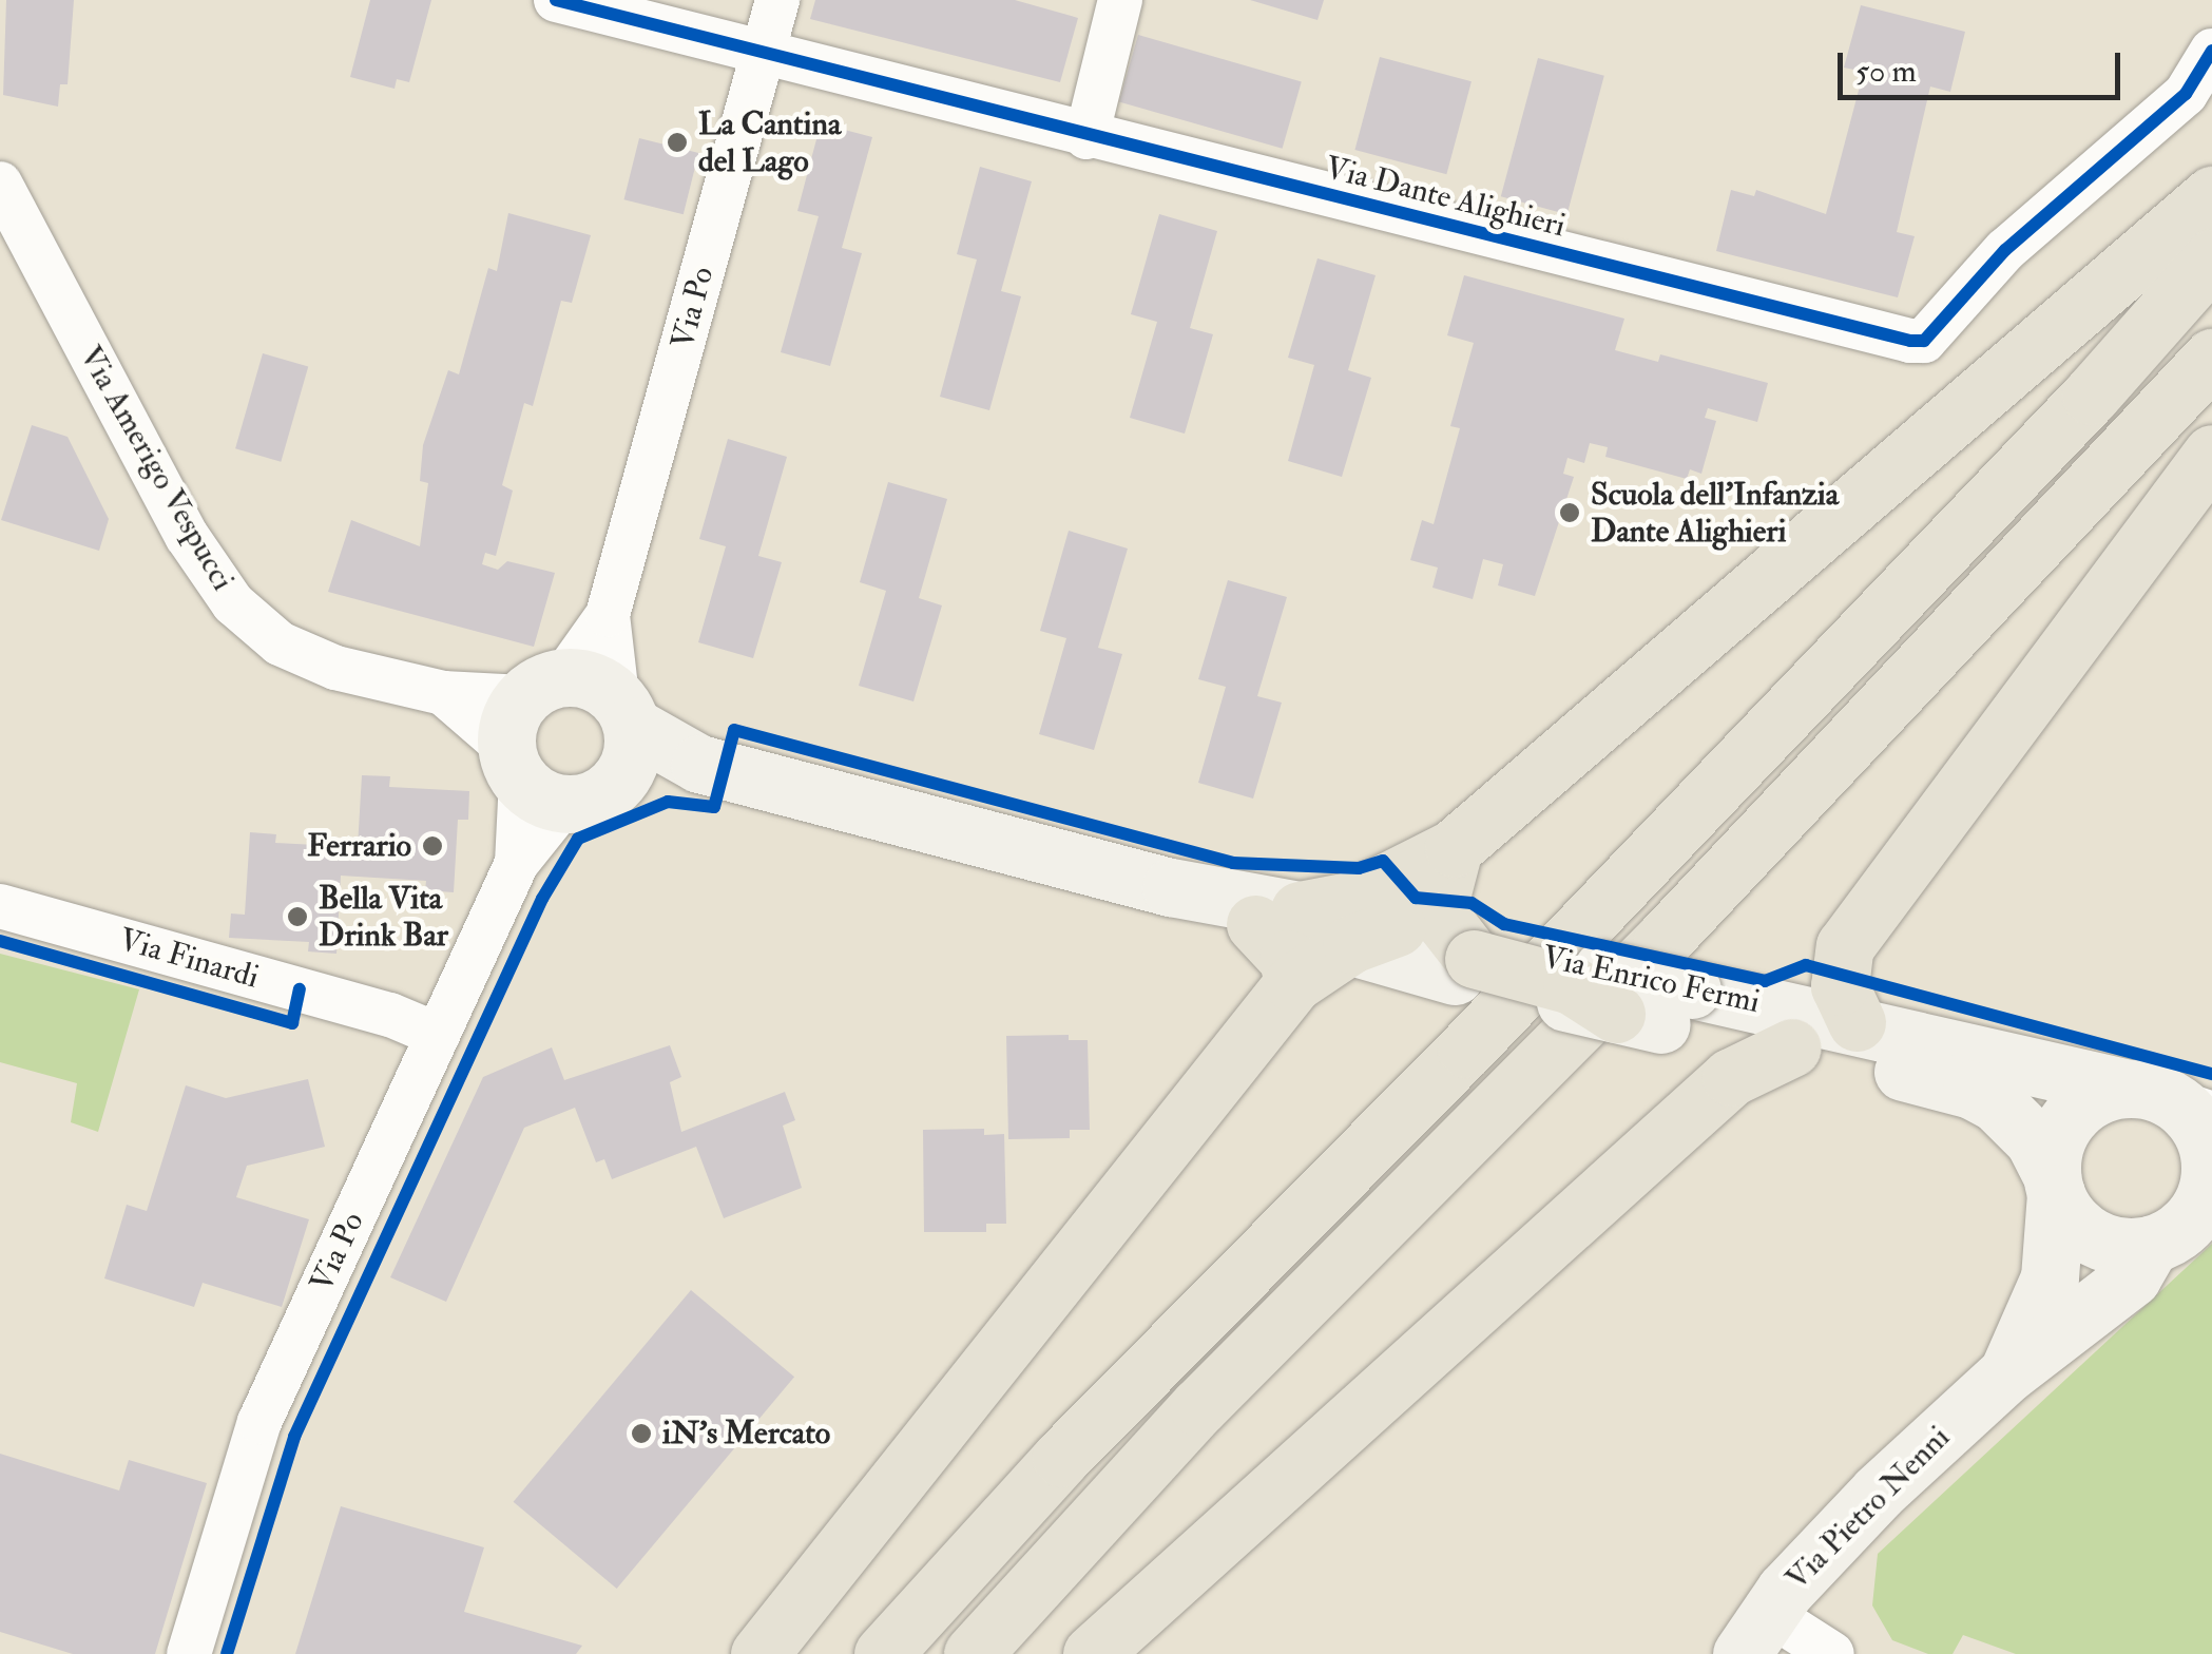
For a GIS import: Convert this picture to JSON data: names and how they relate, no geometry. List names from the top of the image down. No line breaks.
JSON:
{"streets":{"street":["Via Dante Alighieri","Via Po","Via Amerigo Vespucci","Via Finardi","Via Enrico Fermi","Via Pietro Nenni"]},"crossings":[["Via Dante Alighieri","Via Po"],["Via Po","Via Amerigo Vespucci"],["Via Po","Via Finardi"],["Via Po","Via Enrico Fermi"],["Via Amerigo Vespucci","Via Enrico Fermi"],["Via Enrico Fermi","Via Pietro Nenni"]],"places":["La Cantina del Lago","Scuola dell'Infanzia Dante Alighieri","Ferrario","Bella Vita Drink Bar","iN's Mercato"],"scale_bar":"50 m"}
